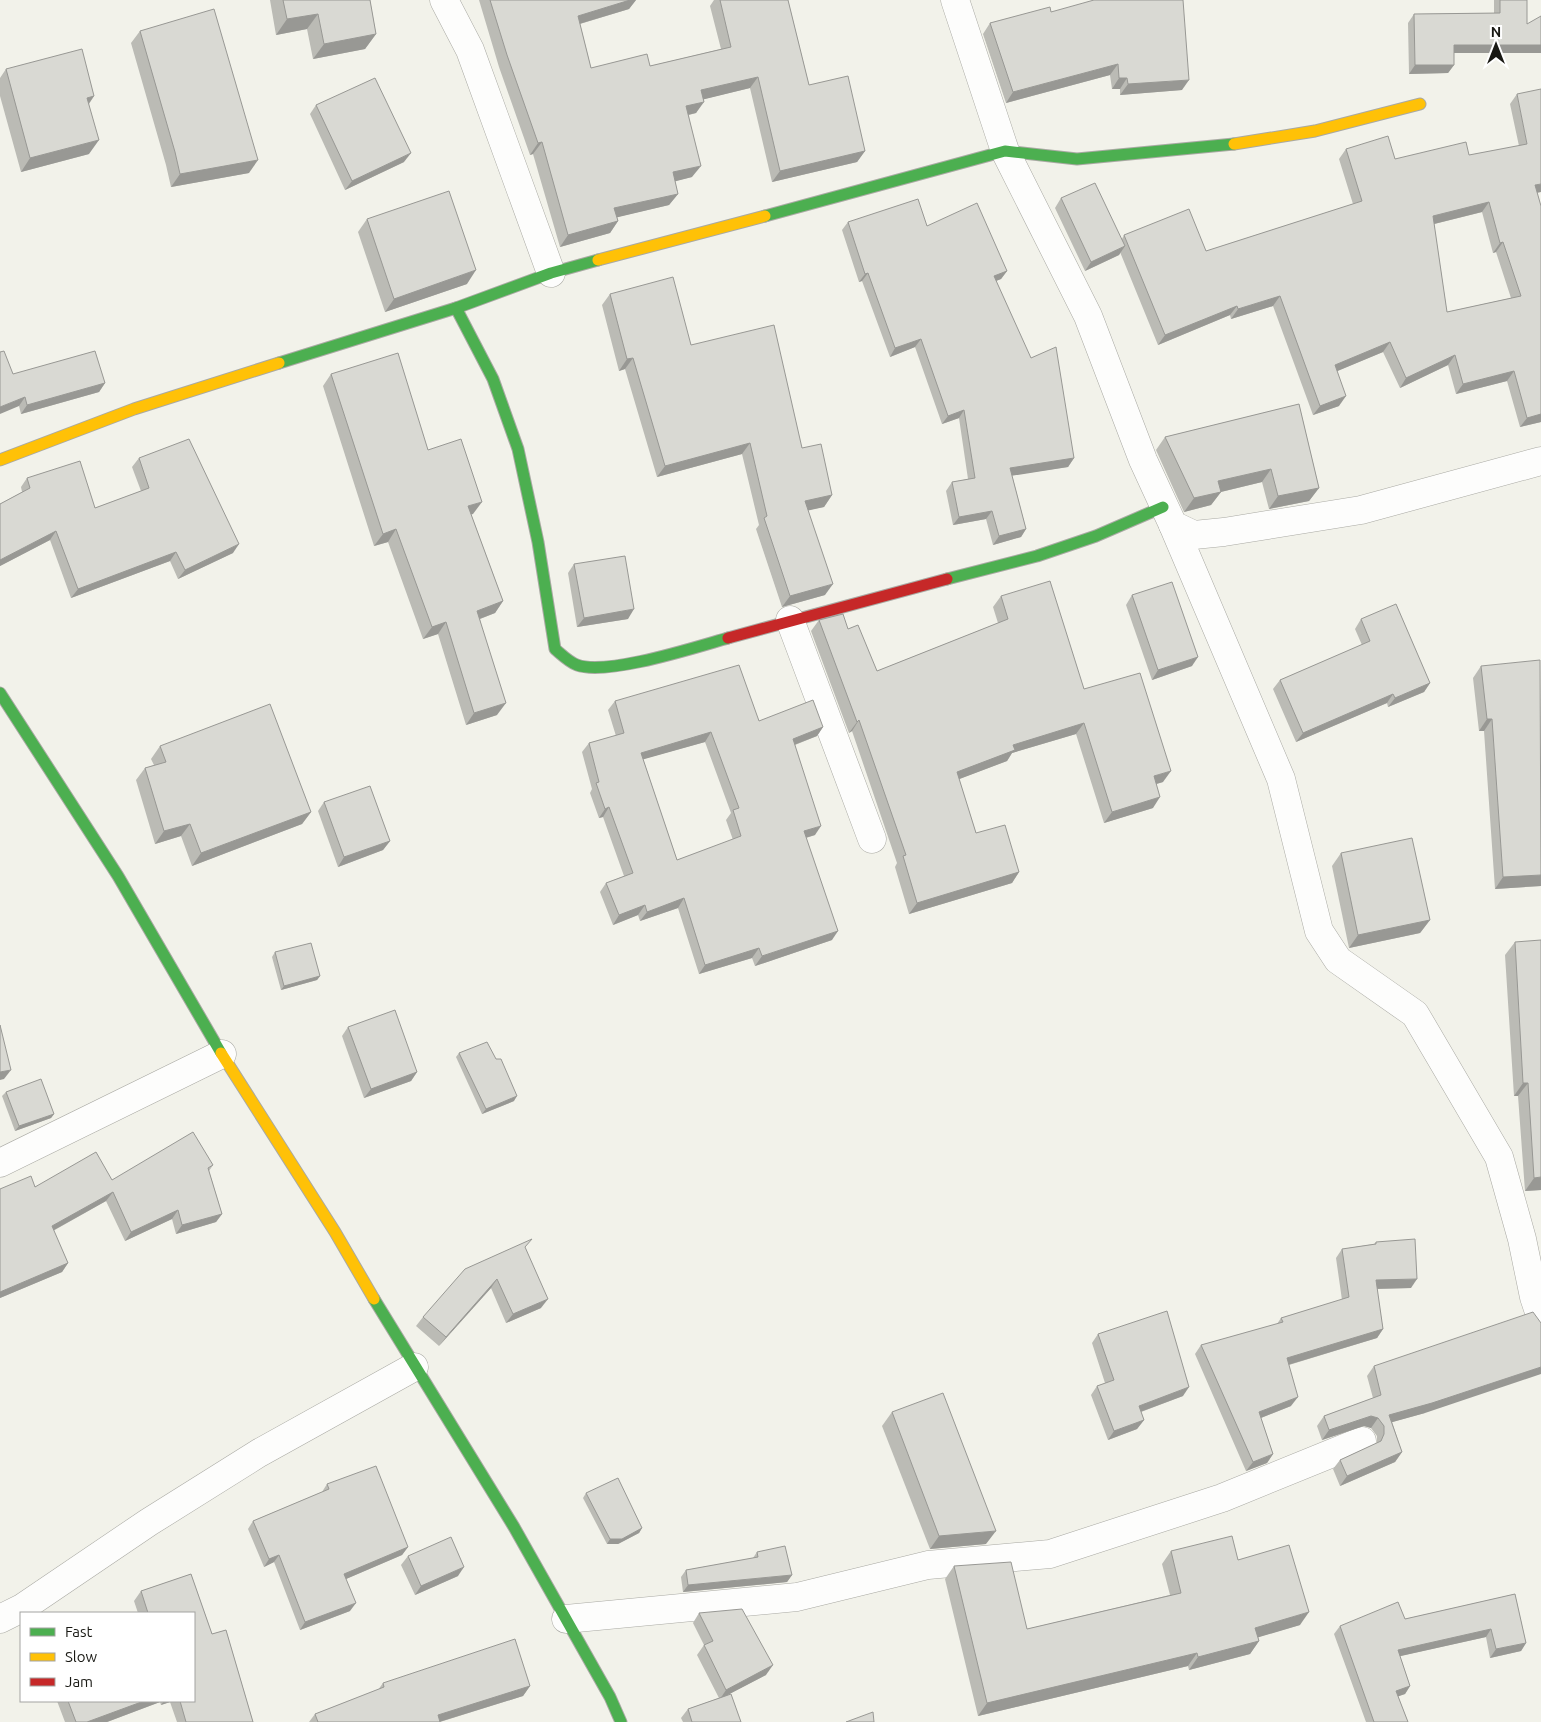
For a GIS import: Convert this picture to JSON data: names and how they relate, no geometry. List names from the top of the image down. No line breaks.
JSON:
{"legend":["Fast","Slow","Jam"],"north":"top"}
